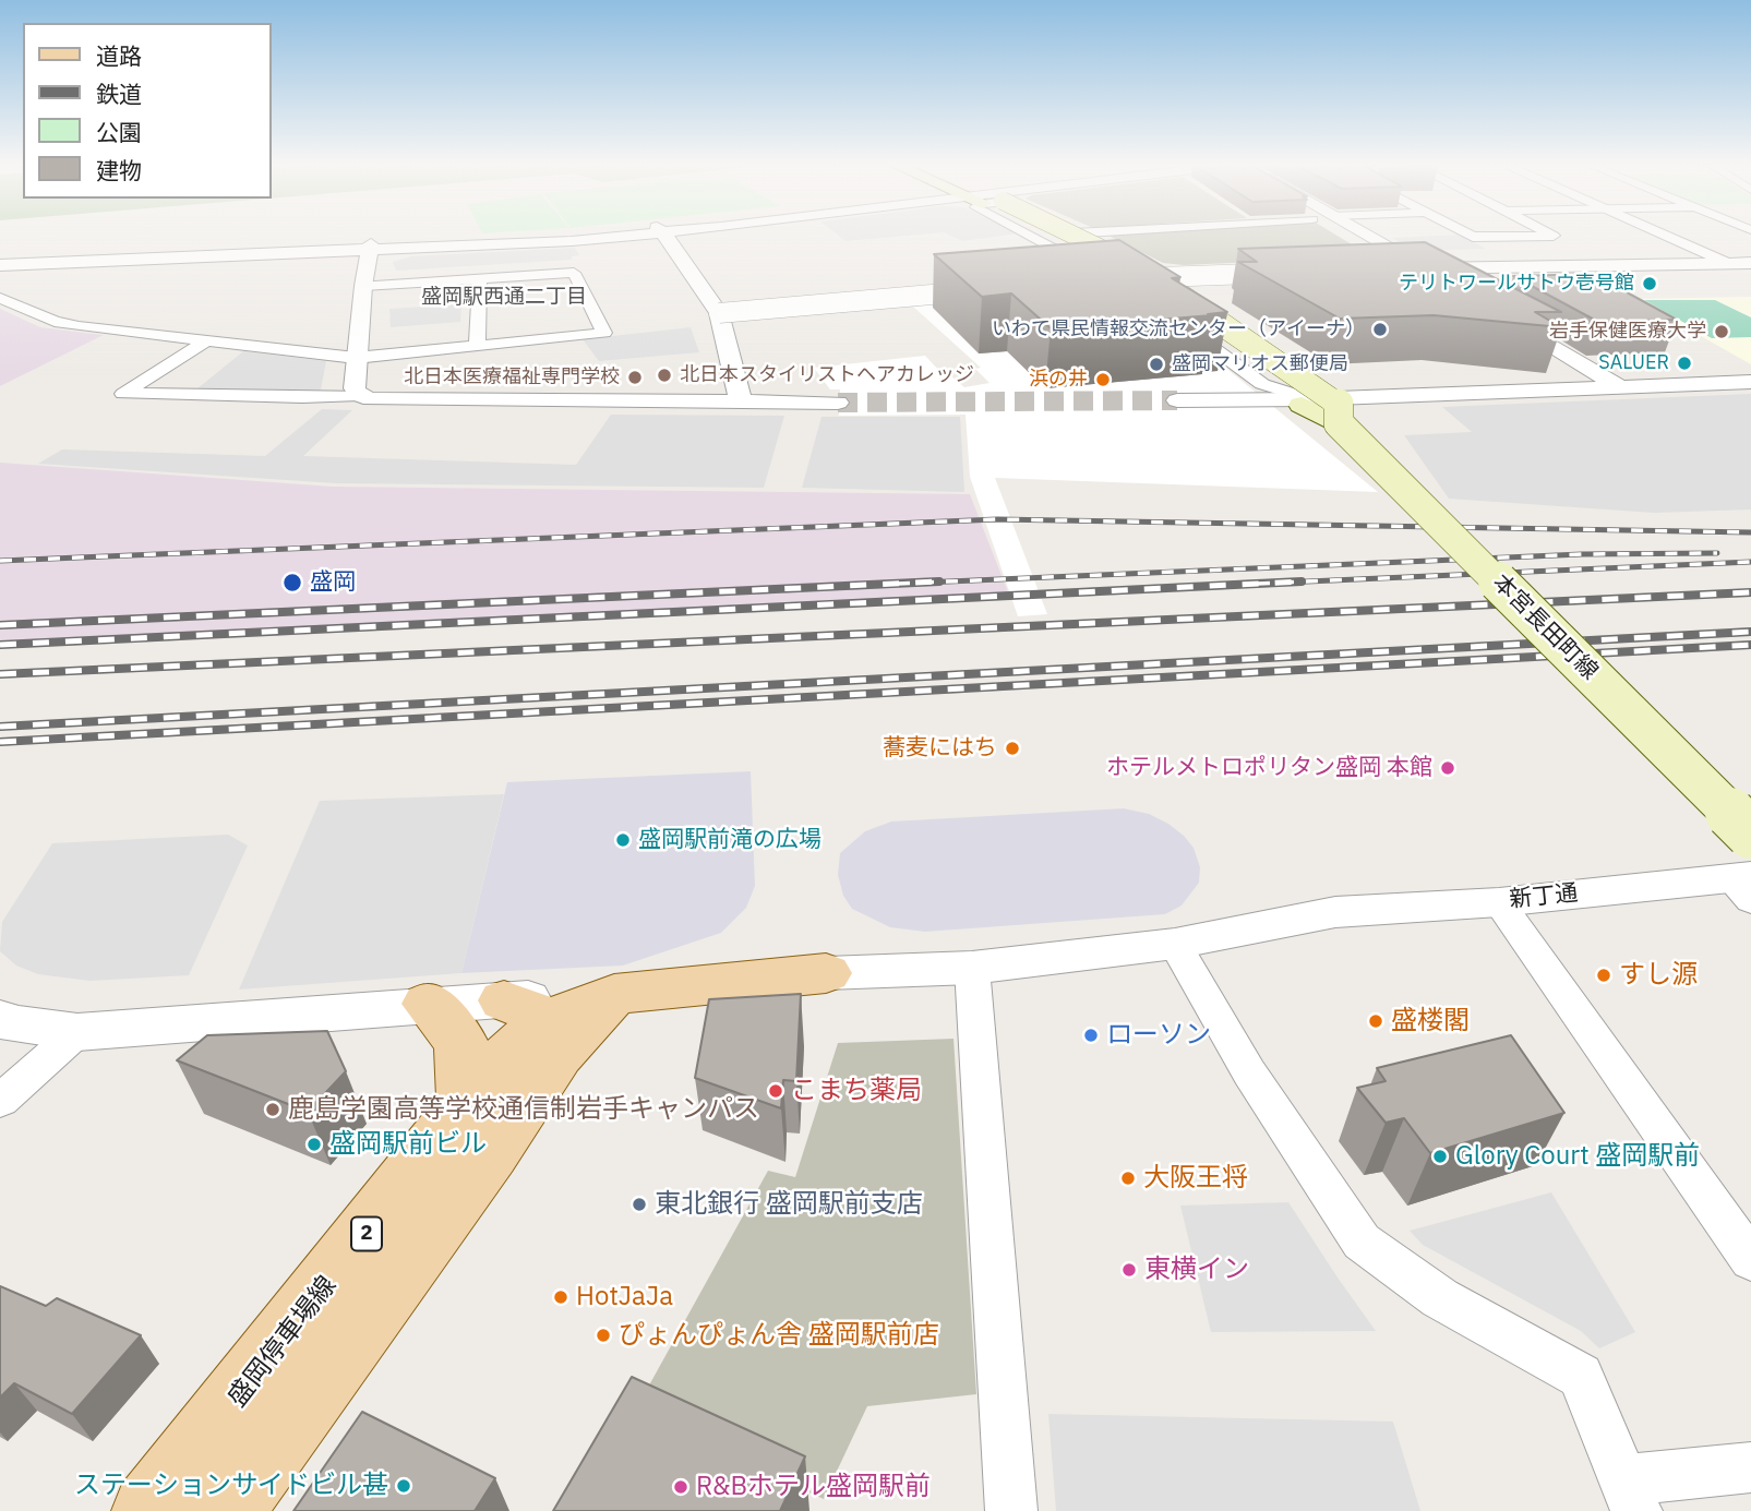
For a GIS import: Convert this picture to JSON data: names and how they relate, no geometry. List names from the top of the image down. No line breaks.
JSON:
{"streets":{"main road":["本宮長田町線","2","盛岡停車場線"],"street":["新丁通"]},"crossings":[["新丁通","盛岡停車場線"]],"districts":["盛岡駅西通二丁目"],"places":["テリトワールサトウ壱号館","いわて県民情報交流センター（アイーナ）","岩手保健医療大学","SALUER","盛岡マリオス郵便局","北日本スタイリストヘアカレッジ","北日本医療福祉専門学校","浜の井","盛岡","蕎麦にはち","ホテルメトロポリタン盛岡 本館","盛岡駅前滝の広場","すし源","盛楼閣","ローソン","こまち薬局","鹿島学園高等学校通信制岩手キャンパス","盛岡駅前ビル","Glory Court 盛岡駅前","大阪王将","東北銀行 盛岡駅前支店","東横イン","HotJaJa","ぴょんぴょん舎 盛岡駅前店","ステーションサイドビル甚","R&Bホテル盛岡駅前"],"legend":["道路","鉄道","公園","建物"]}
